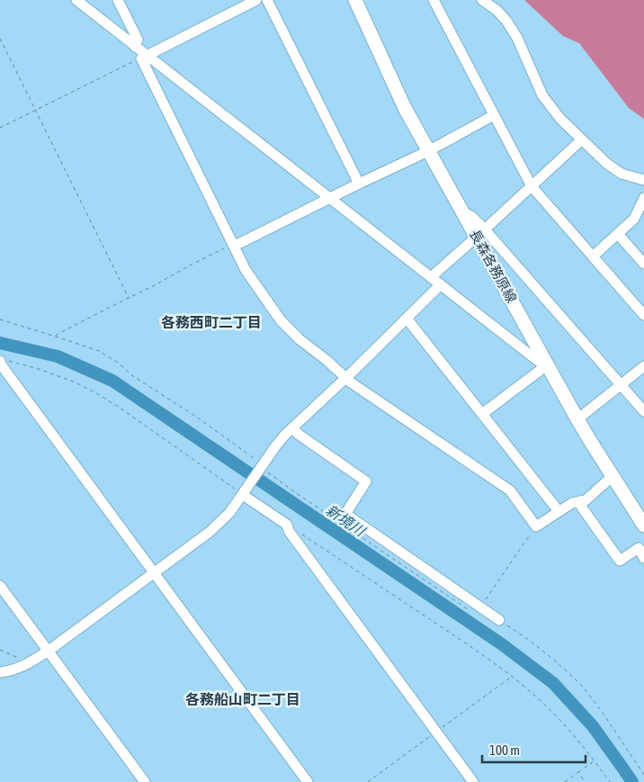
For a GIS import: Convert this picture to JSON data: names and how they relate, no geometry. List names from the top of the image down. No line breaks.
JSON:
{"streets":{"main road":["長森各務原線"]},"districts":["各務西町二丁目","各務船山町二丁目"],"water":["新境川"],"scale_bar":"100 m"}
